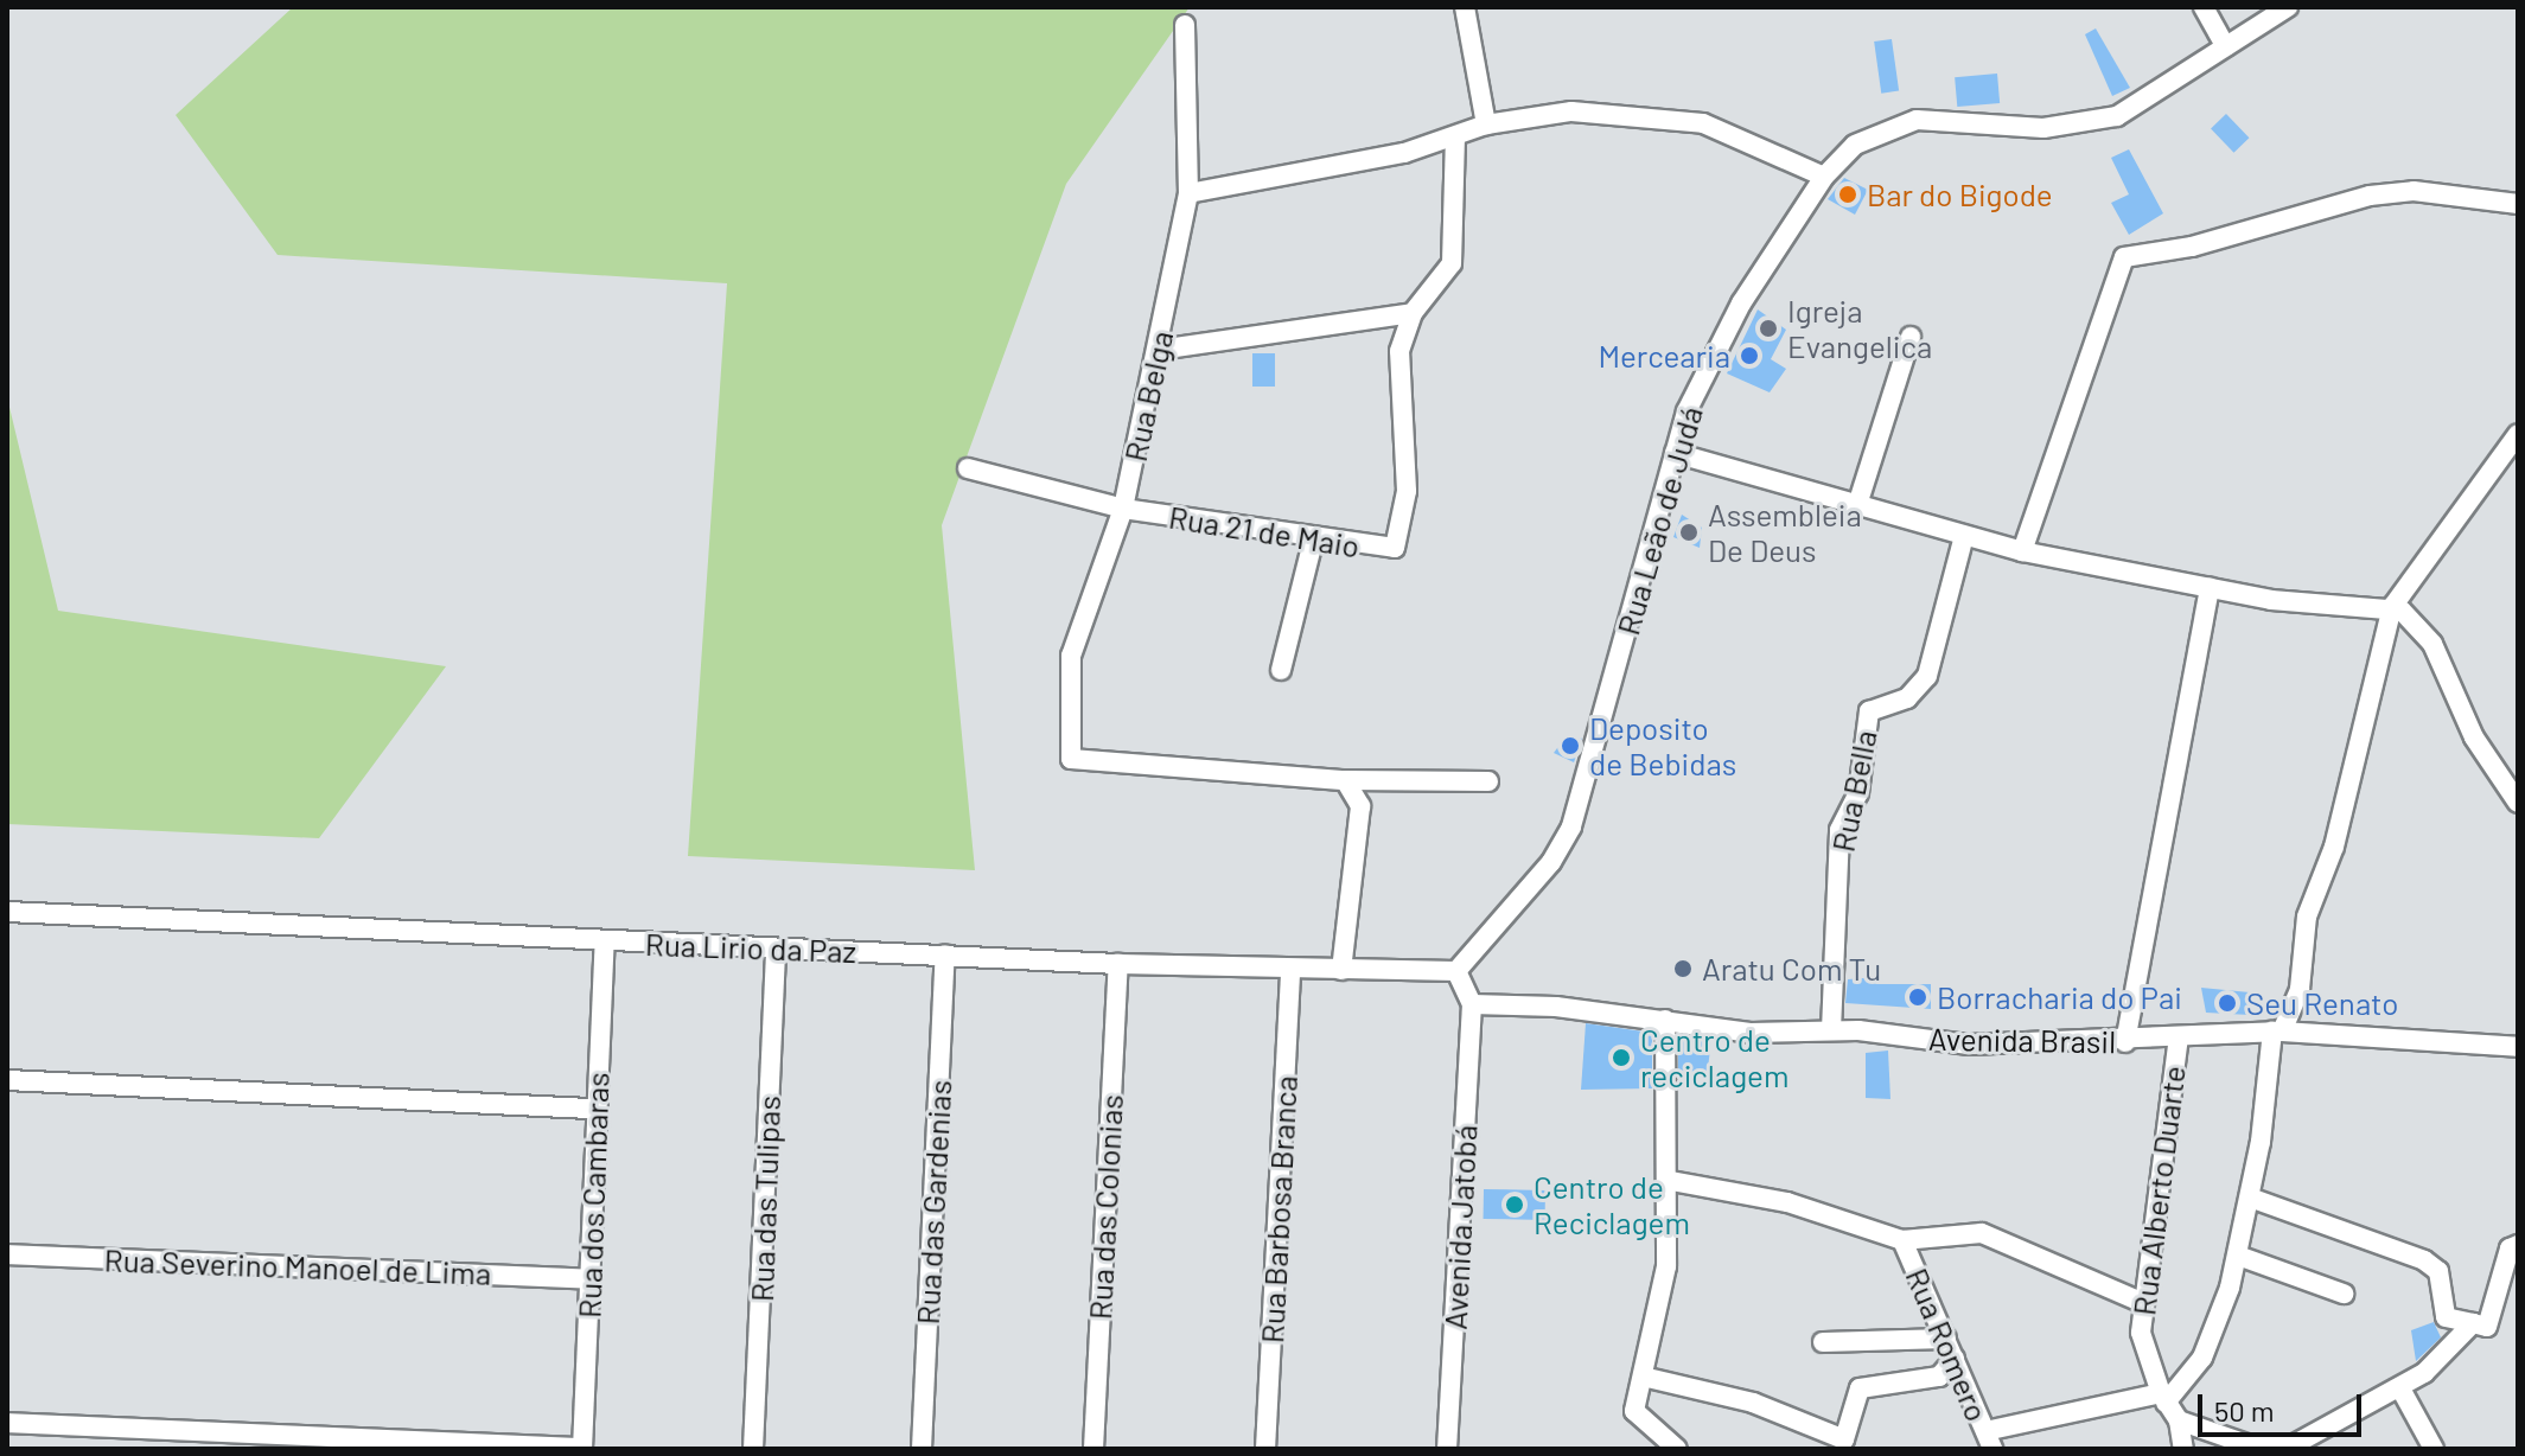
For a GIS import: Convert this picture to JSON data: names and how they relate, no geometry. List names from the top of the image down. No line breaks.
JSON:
{"streets":{"street":["Rua Belga","Rua Leão de Judá","Rua 21 de Maio","Rua Bella","Rua Lirio da Paz","Avenida Brasil","Rua Alberto Duarte","Rua dos Cambaras","Rua das Tulipas","Rua das Gardenias","Rua das Colonias","Rua Barbosa Branca","Avenida Jatobá","Rua Severino Manoel de Lima","Rua Romero"]},"crossings":[["Rua Belga","Rua 21 de Maio"],["Rua Leão de Judá","Rua Lirio da Paz"],["Rua Bella","Avenida Brasil"],["Rua Lirio da Paz","Rua dos Cambaras"],["Rua Lirio da Paz","Rua das Tulipas"],["Rua Lirio da Paz","Rua das Gardenias"],["Rua Lirio da Paz","Rua das Colonias"],["Rua Lirio da Paz","Rua Barbosa Branca"],["Avenida Brasil","Rua Alberto Duarte"],["Avenida Brasil","Avenida Jatobá"],["Rua dos Cambaras","Rua Severino Manoel de Lima"]],"places":["Bar do Bigode","Igreja Evangelica","Mercearia","Assembleia De Deus","Deposito de Bebidas","Aratu Com Tu","Borracharia do Pai","Seu Renato","Centro de reciclagem","Centro de Reciclagem"],"scale_bar":"50 m"}
